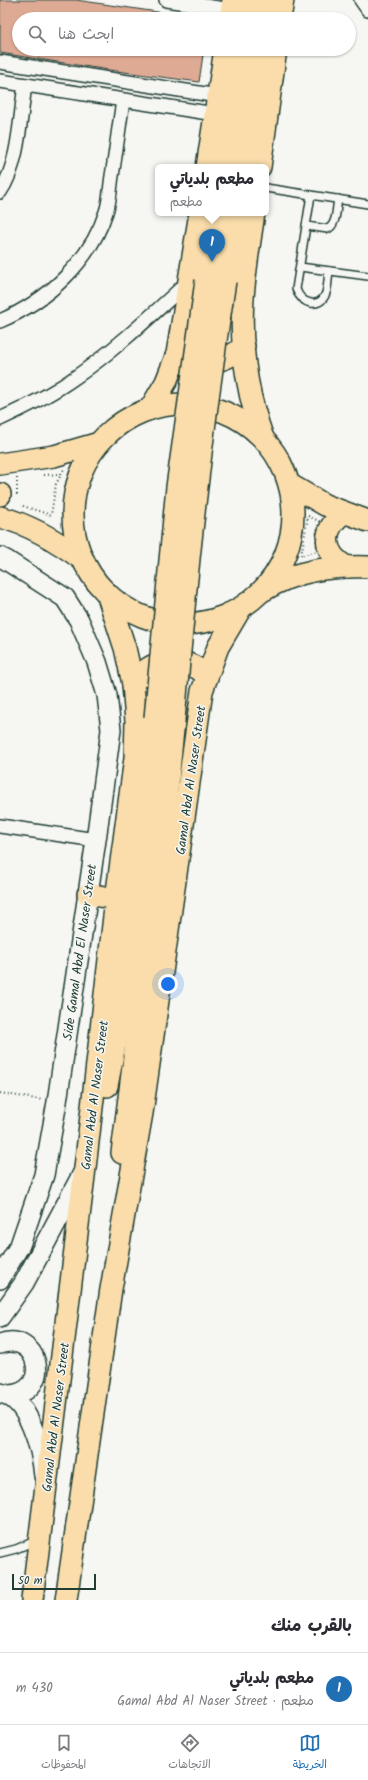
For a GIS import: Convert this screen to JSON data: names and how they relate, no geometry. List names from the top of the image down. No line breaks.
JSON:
{"streets":{"main road":["Gamal Abd Al Naser Street"],"street":["Side Gamal Abd El Naser Street"]},"scale_bar":"50 m","page":{"search":"ابحث هنا","popup":["مطعم بلدياتي","مطعم"],"pins":"1","scale":"50 m","heading":"بالقرب منك","list":[{"mark":"1","name":"مطعم بلدياتي","note":"مطعم · Gamal Abd Al Naser Street","value":"430 m"}],"nav":["الخريطة","الاتجاهات","المحفوظات"]}}
